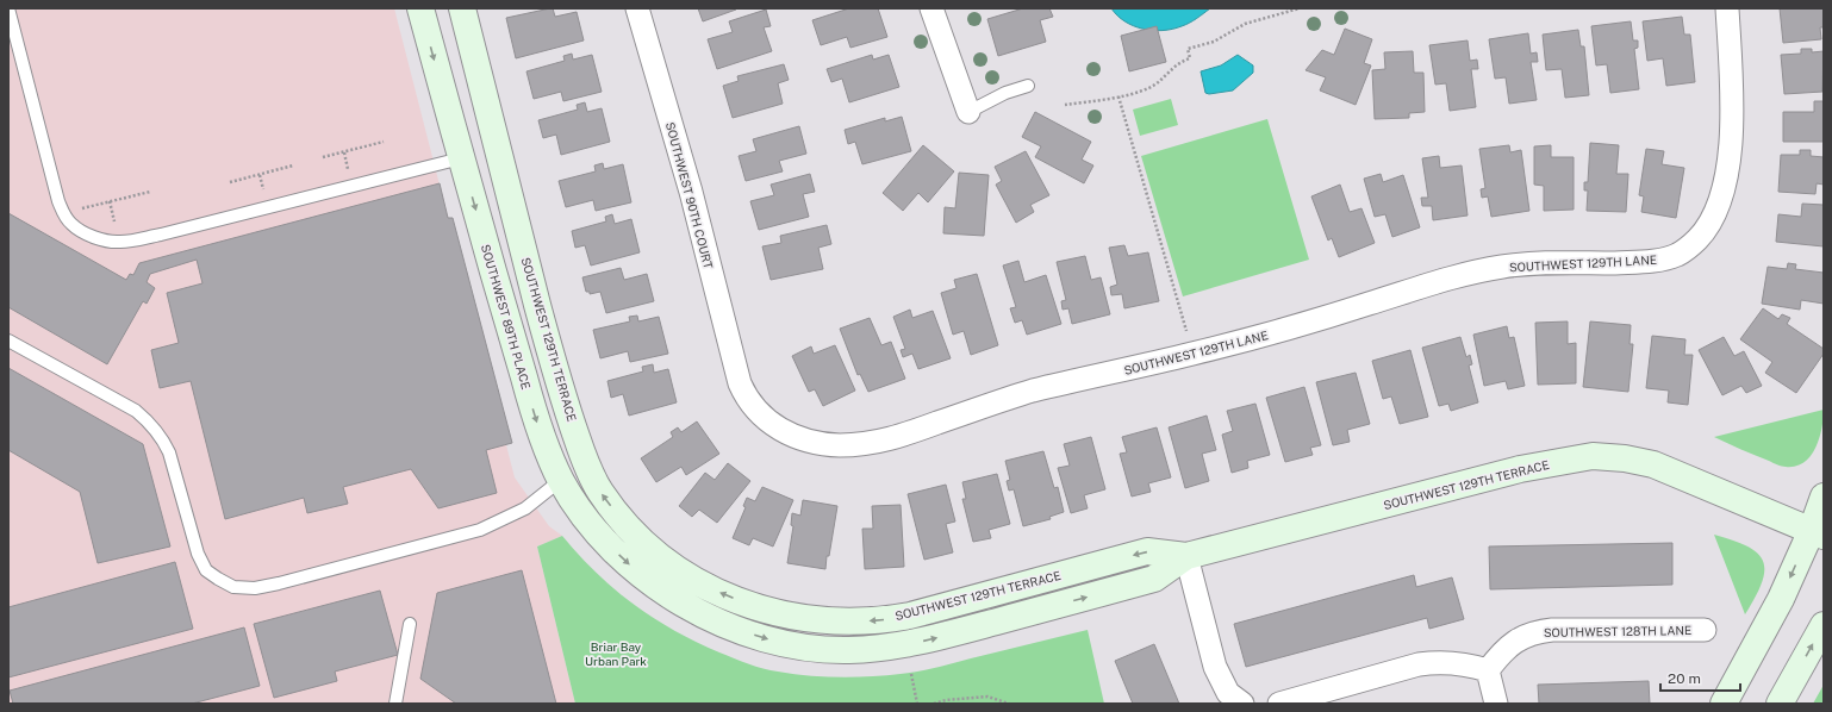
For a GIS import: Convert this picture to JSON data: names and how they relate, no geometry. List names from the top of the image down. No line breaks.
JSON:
{"streets":{"street":["SOUTHWEST 90TH COURT","SOUTHWEST 129TH LANE","SOUTHWEST 89TH PLACE","SOUTHWEST 129TH TERRACE","SOUTHWEST 128TH LANE"]},"crossings":[["SOUTHWEST 90TH COURT","SOUTHWEST 129TH LANE"],["SOUTHWEST 89TH PLACE","SOUTHWEST 129TH TERRACE"]],"one_way":["SOUTHWEST 89TH PLACE"],"parks":["Briar Bay Urban Park"],"scale_bar":"20 m"}
